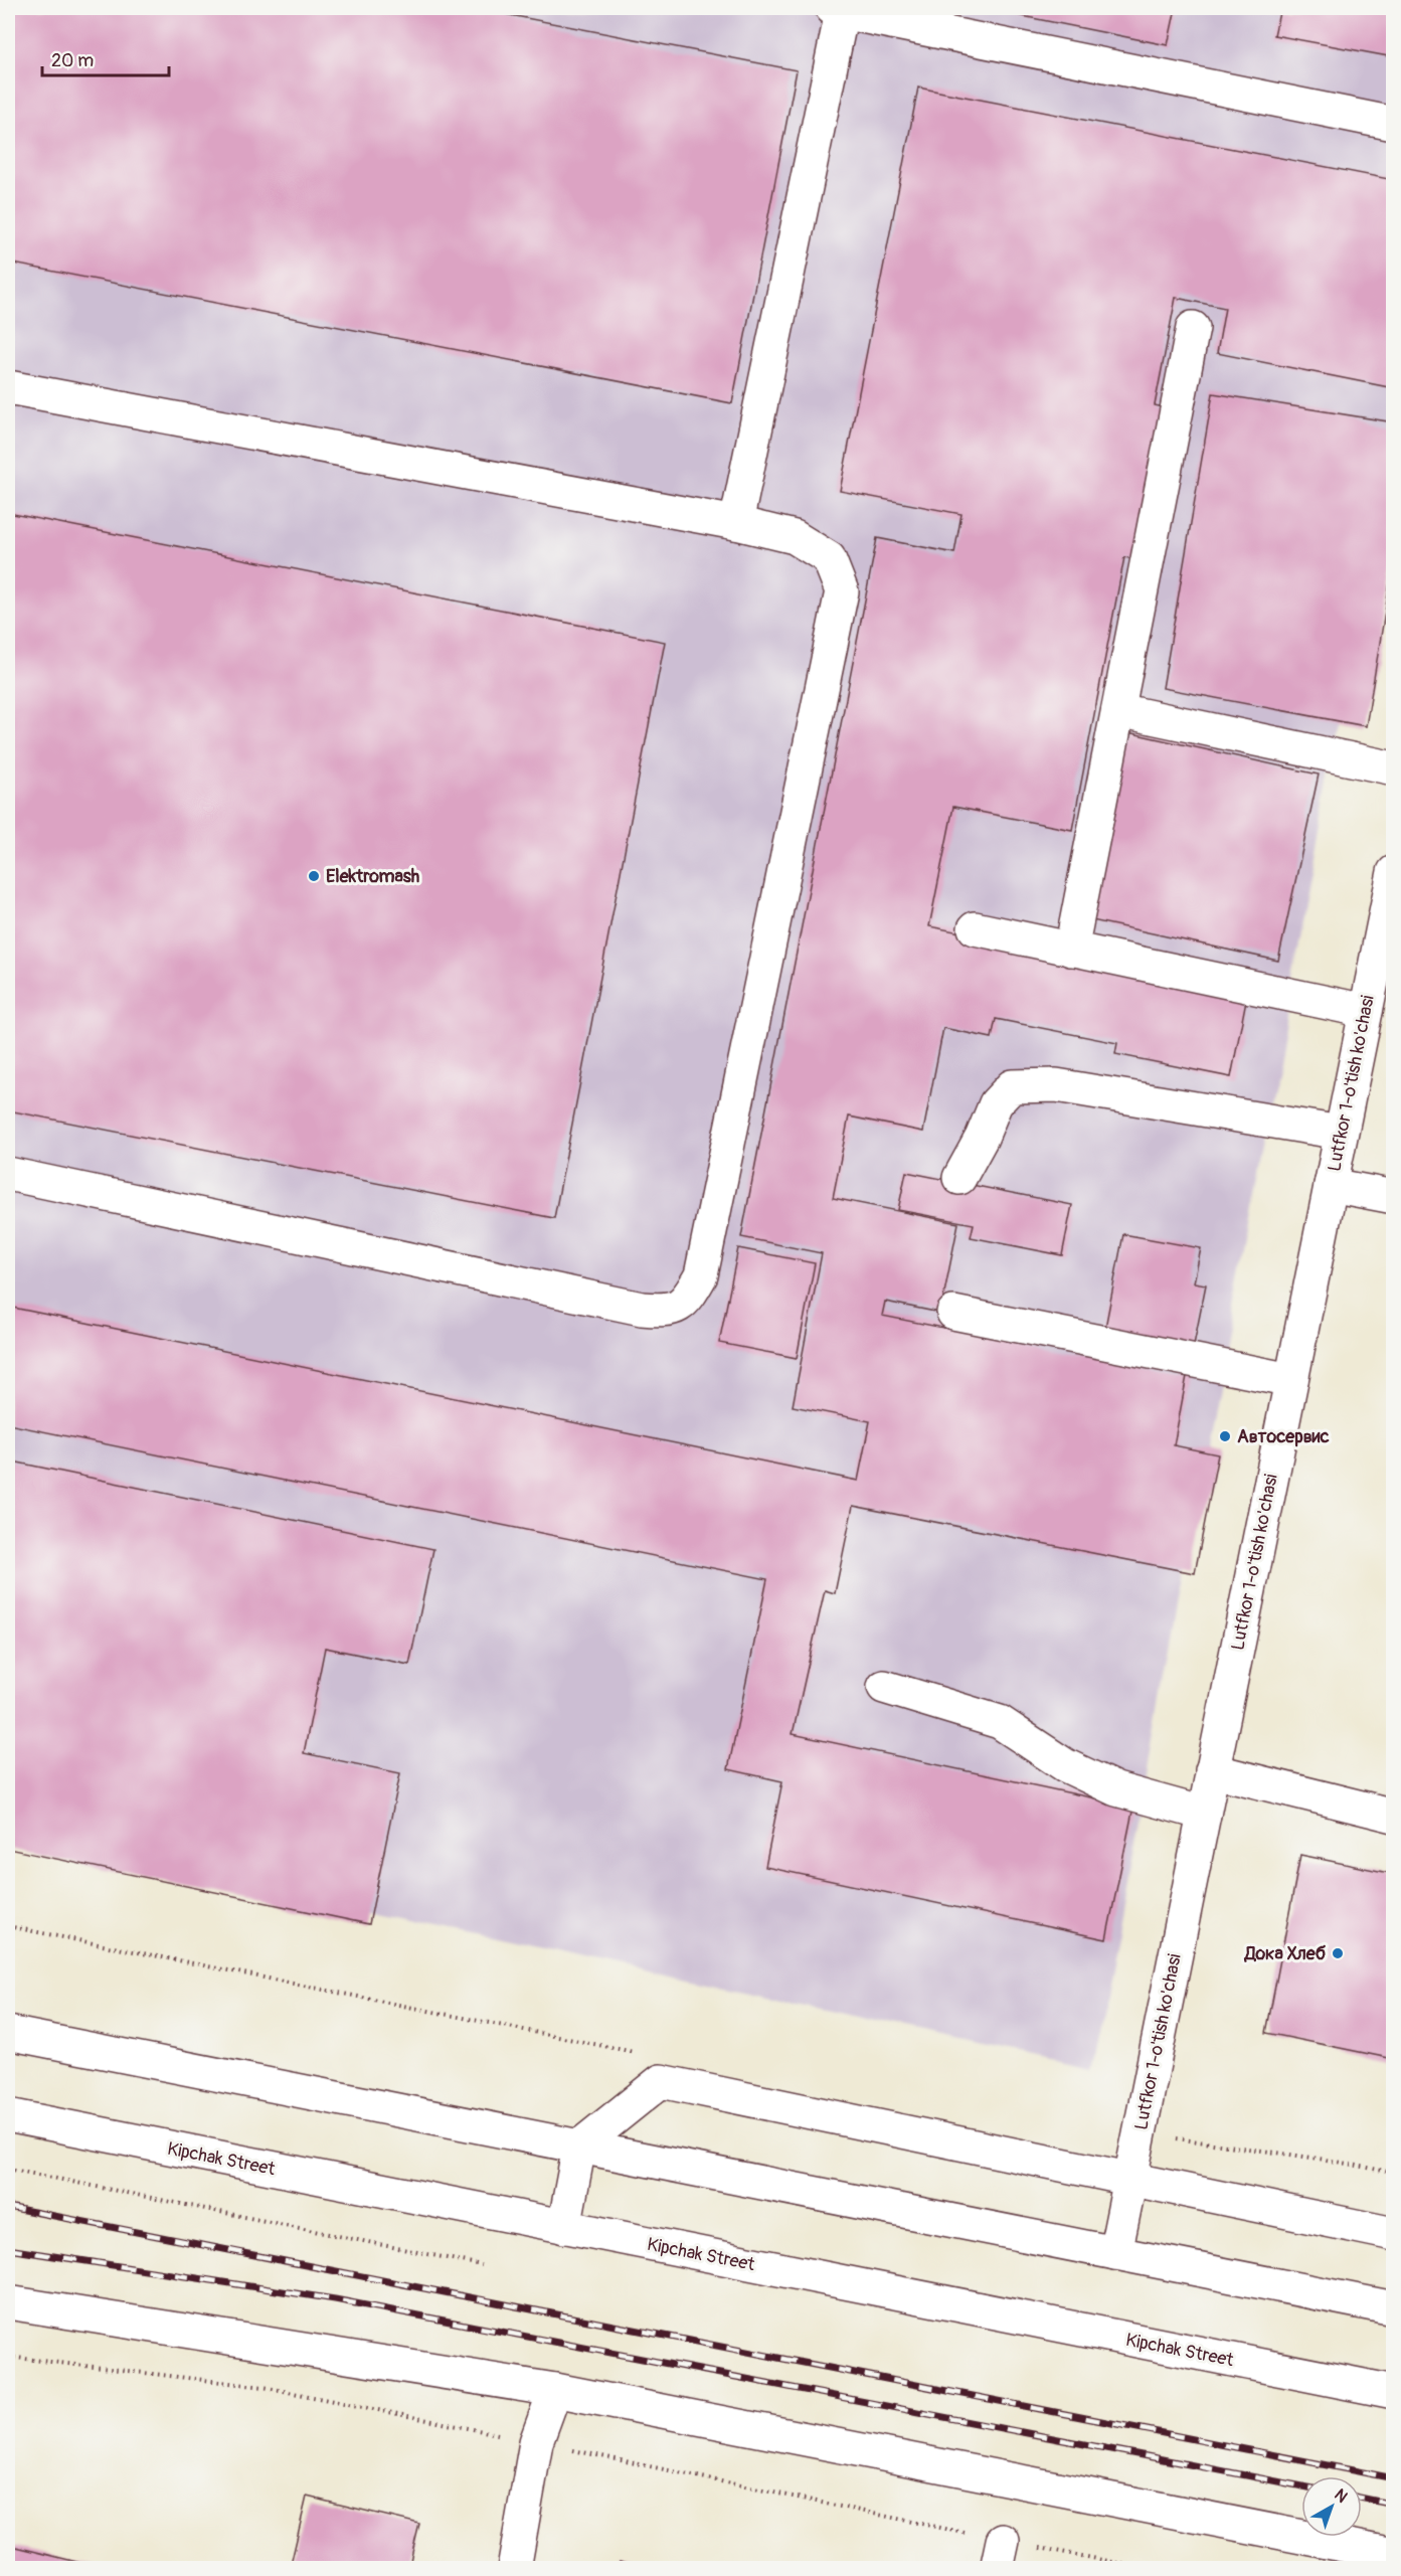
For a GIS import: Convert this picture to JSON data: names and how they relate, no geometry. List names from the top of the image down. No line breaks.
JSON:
{"streets":{"street":["Lutfkor 1-o'tish ko'chasi","Kipchak Street"]},"places":["Elektromash","Автосервис","Дока Хлеб"],"scale_bar":"20 m","north":"top right"}
